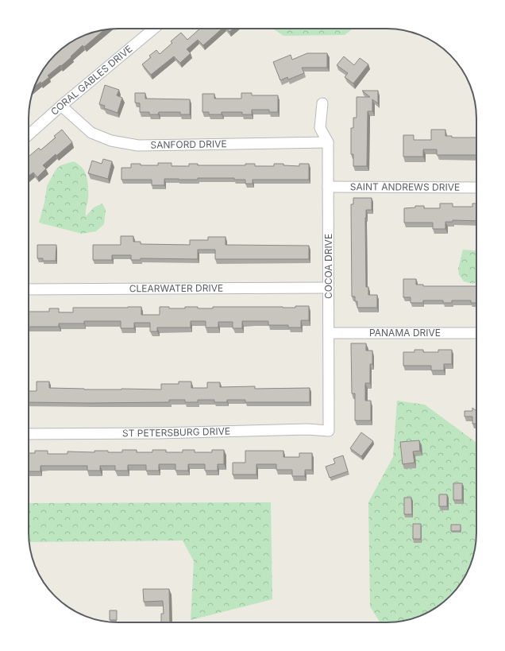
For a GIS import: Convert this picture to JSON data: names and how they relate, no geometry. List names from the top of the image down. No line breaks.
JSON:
{"streets":{"street":["CORAL GABLES DRIVE","SANFORD DRIVE","SAINT ANDREWS DRIVE","COCOA DRIVE","CLEARWATER DRIVE","PANAMA DRIVE","ST PETERSBURG DRIVE"]},"crossings":[["CORAL GABLES DRIVE","SANFORD DRIVE"],["SANFORD DRIVE","COCOA DRIVE"],["SAINT ANDREWS DRIVE","COCOA DRIVE"],["COCOA DRIVE","CLEARWATER DRIVE"],["COCOA DRIVE","PANAMA DRIVE"],["COCOA DRIVE","ST PETERSBURG DRIVE"]]}
